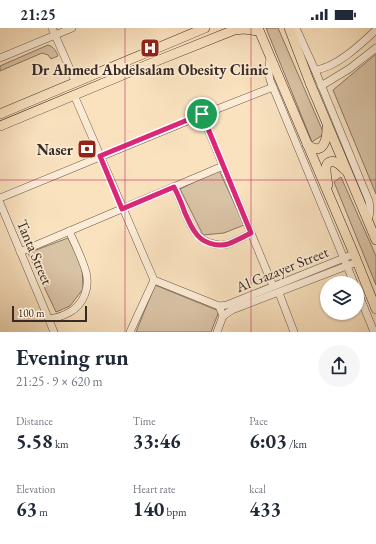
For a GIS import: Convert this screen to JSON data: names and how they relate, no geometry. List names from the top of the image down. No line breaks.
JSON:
{"streets":{"street":["Tanta Street","Al Gazayer Street"]},"places":{"hospital":["Dr Ahmed Abdelsalam Obesity Clinic"],"bank":["Naser"]},"scale_bar":"100 m","page":{"status":"21:25","scale":"100 m","heading":["Evening run","21:25 · 9 × 620 m"],"stats":[["Distance","5.58 km"],["Time","33:46"],["Pace","6:03 /km"],["Elevation","63 m"],["Heart rate","140 bpm"],["kcal","433"]]}}
